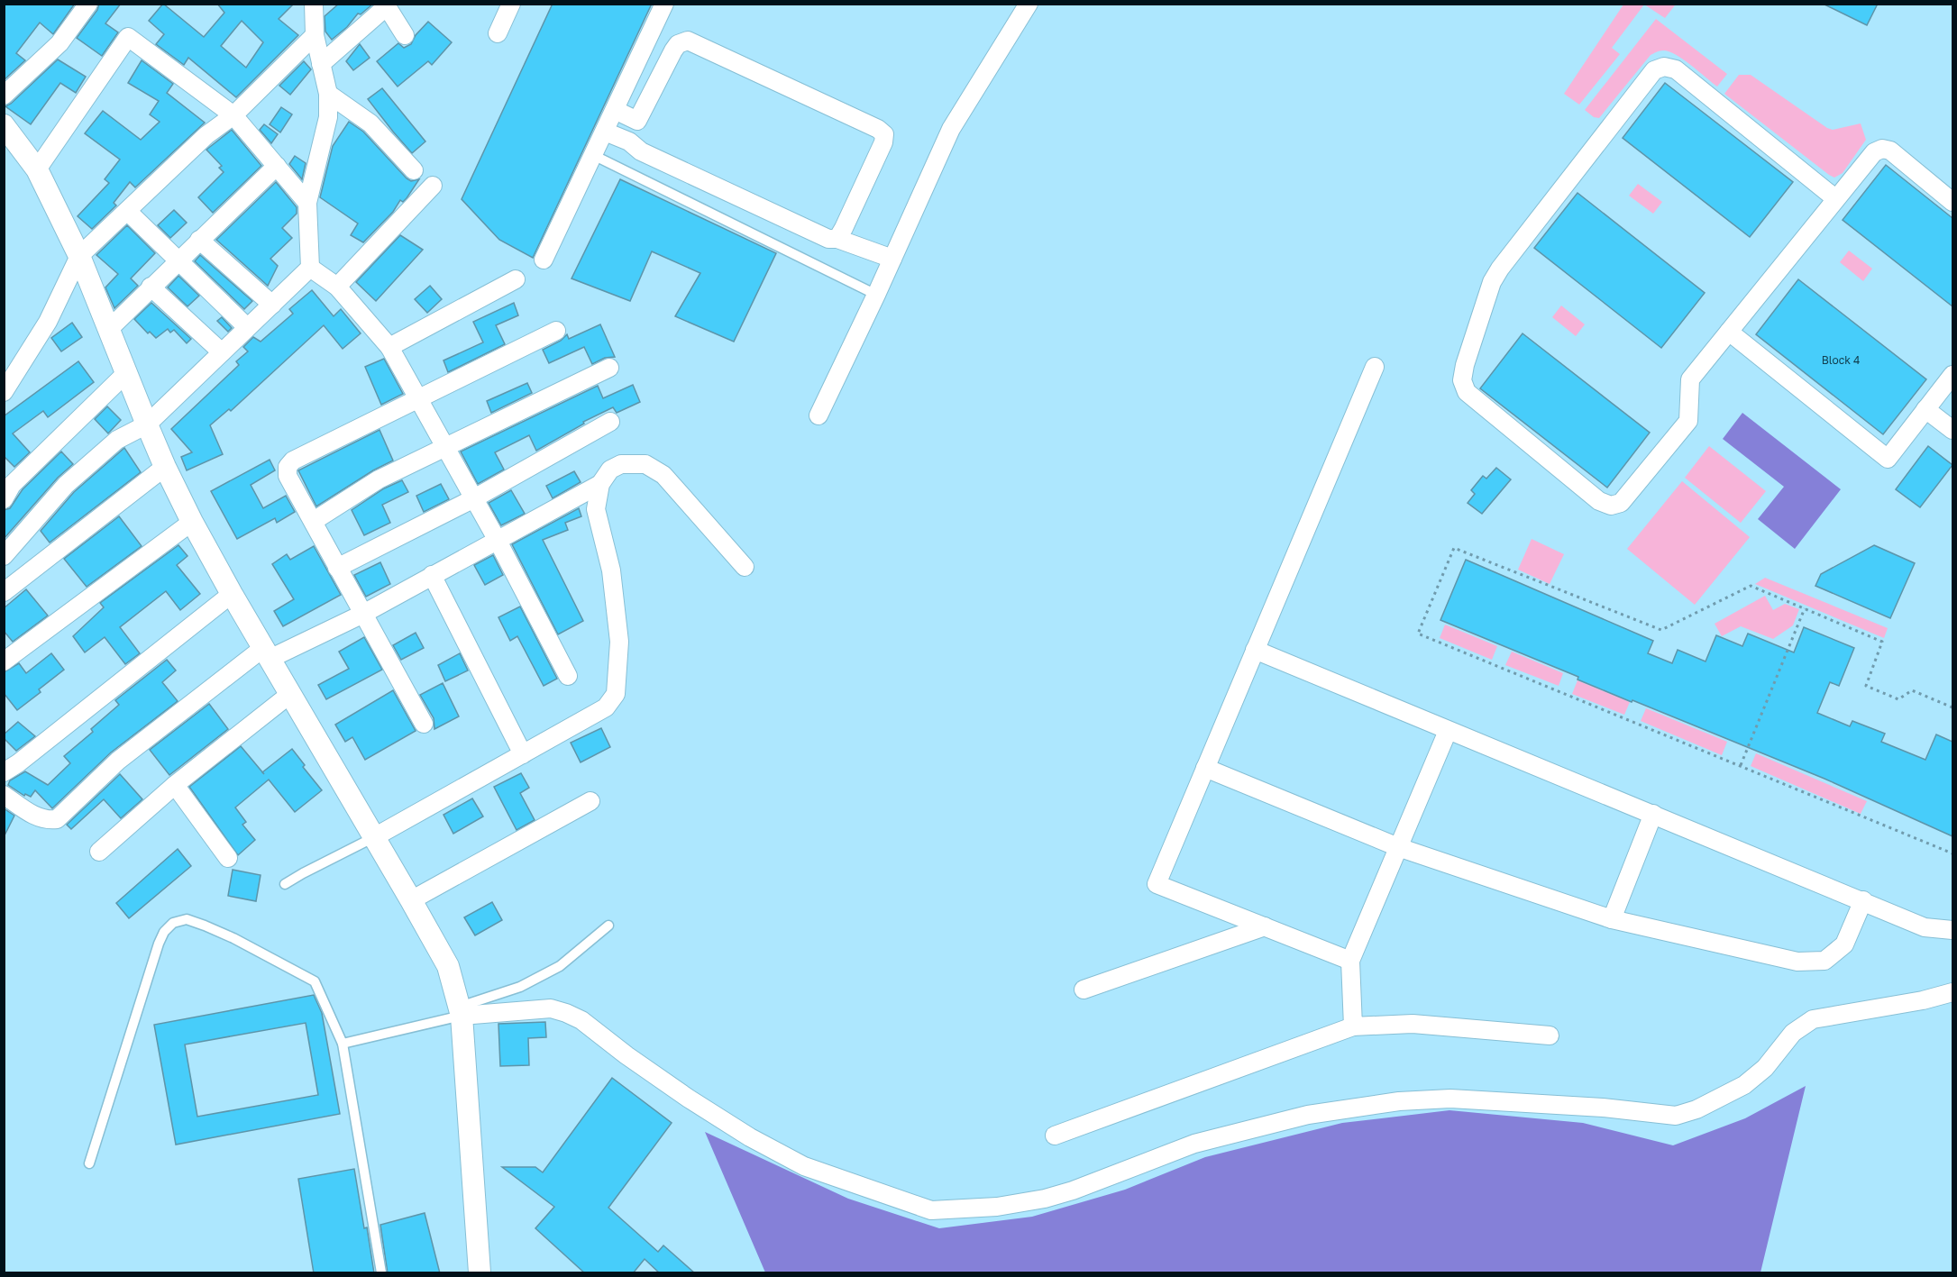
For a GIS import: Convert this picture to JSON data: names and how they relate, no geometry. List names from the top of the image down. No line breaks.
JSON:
{"house_numbers":["Block 4"]}
